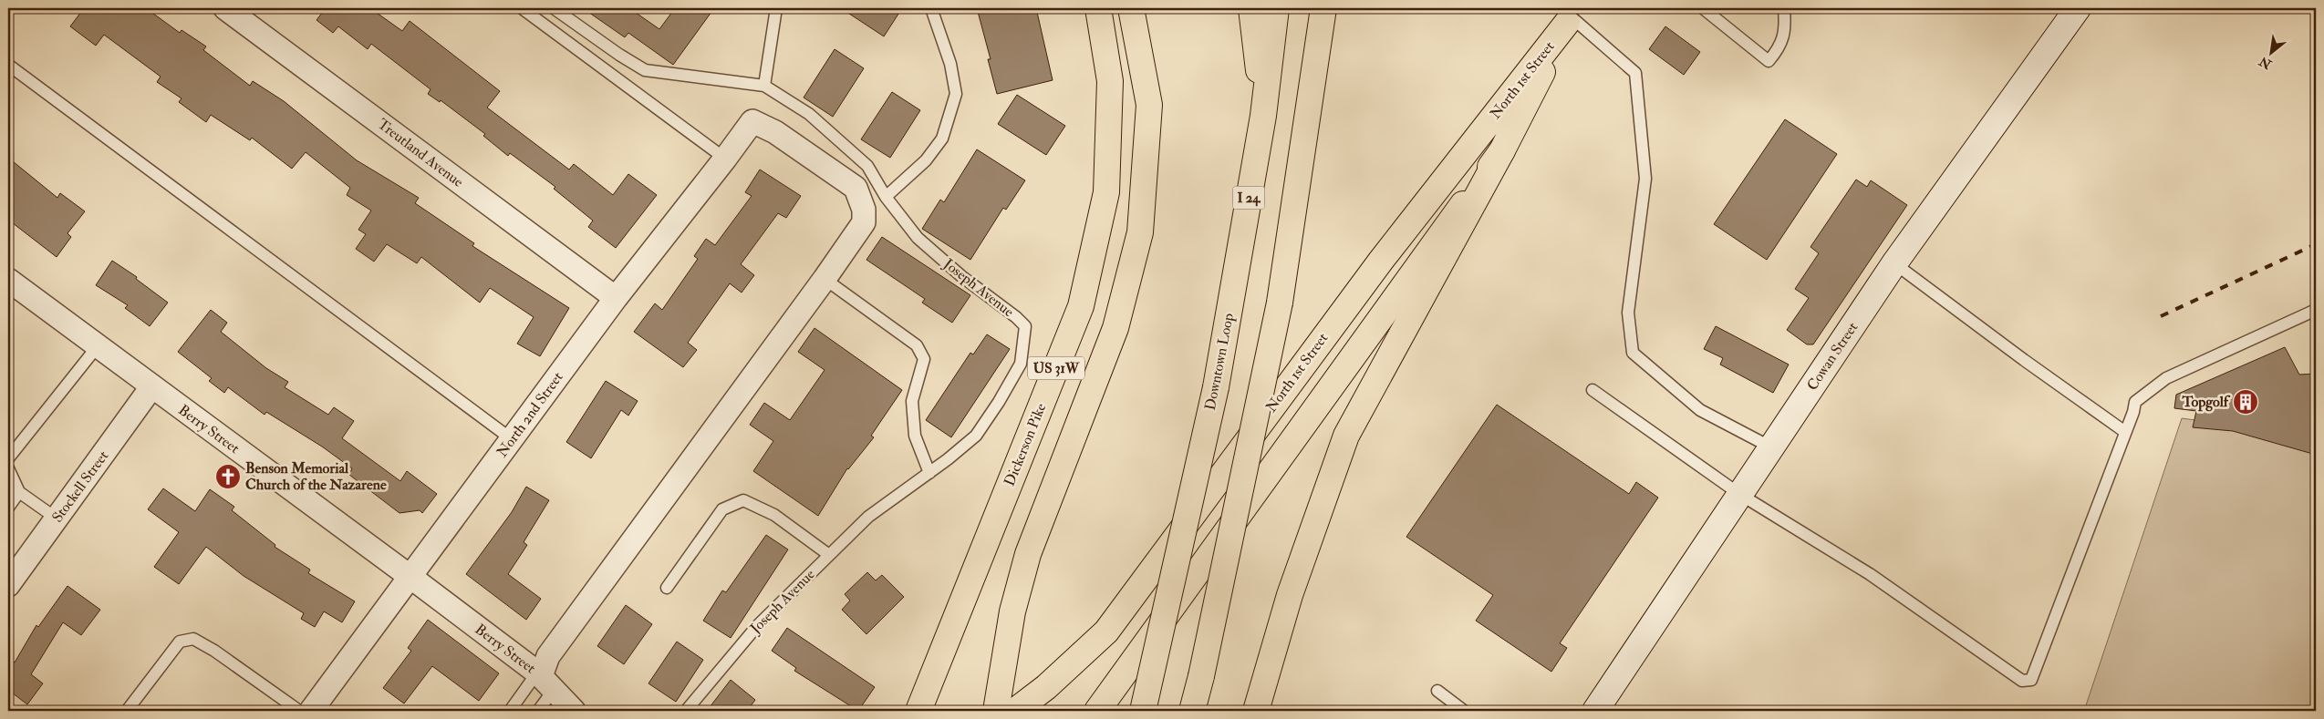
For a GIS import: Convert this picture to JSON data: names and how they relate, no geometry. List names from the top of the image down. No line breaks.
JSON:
{"streets":{"main road":["North 1st Street","I 24","Downtown Loop","US 31W","Dickerson Pike"],"street":["Treutland Avenue","Cowan Street","North 2nd Street","Berry Street","Stockell Street"],"lane":["Joseph Avenue"]},"crossings":[["Treutland Avenue","North 2nd Street"],["North 2nd Street","Berry Street"],["Berry Street","Stockell Street"]],"places":{"building":["Topgolf"],"church":["Benson Memorial Church of the Nazarene"]},"north":"bottom left"}
